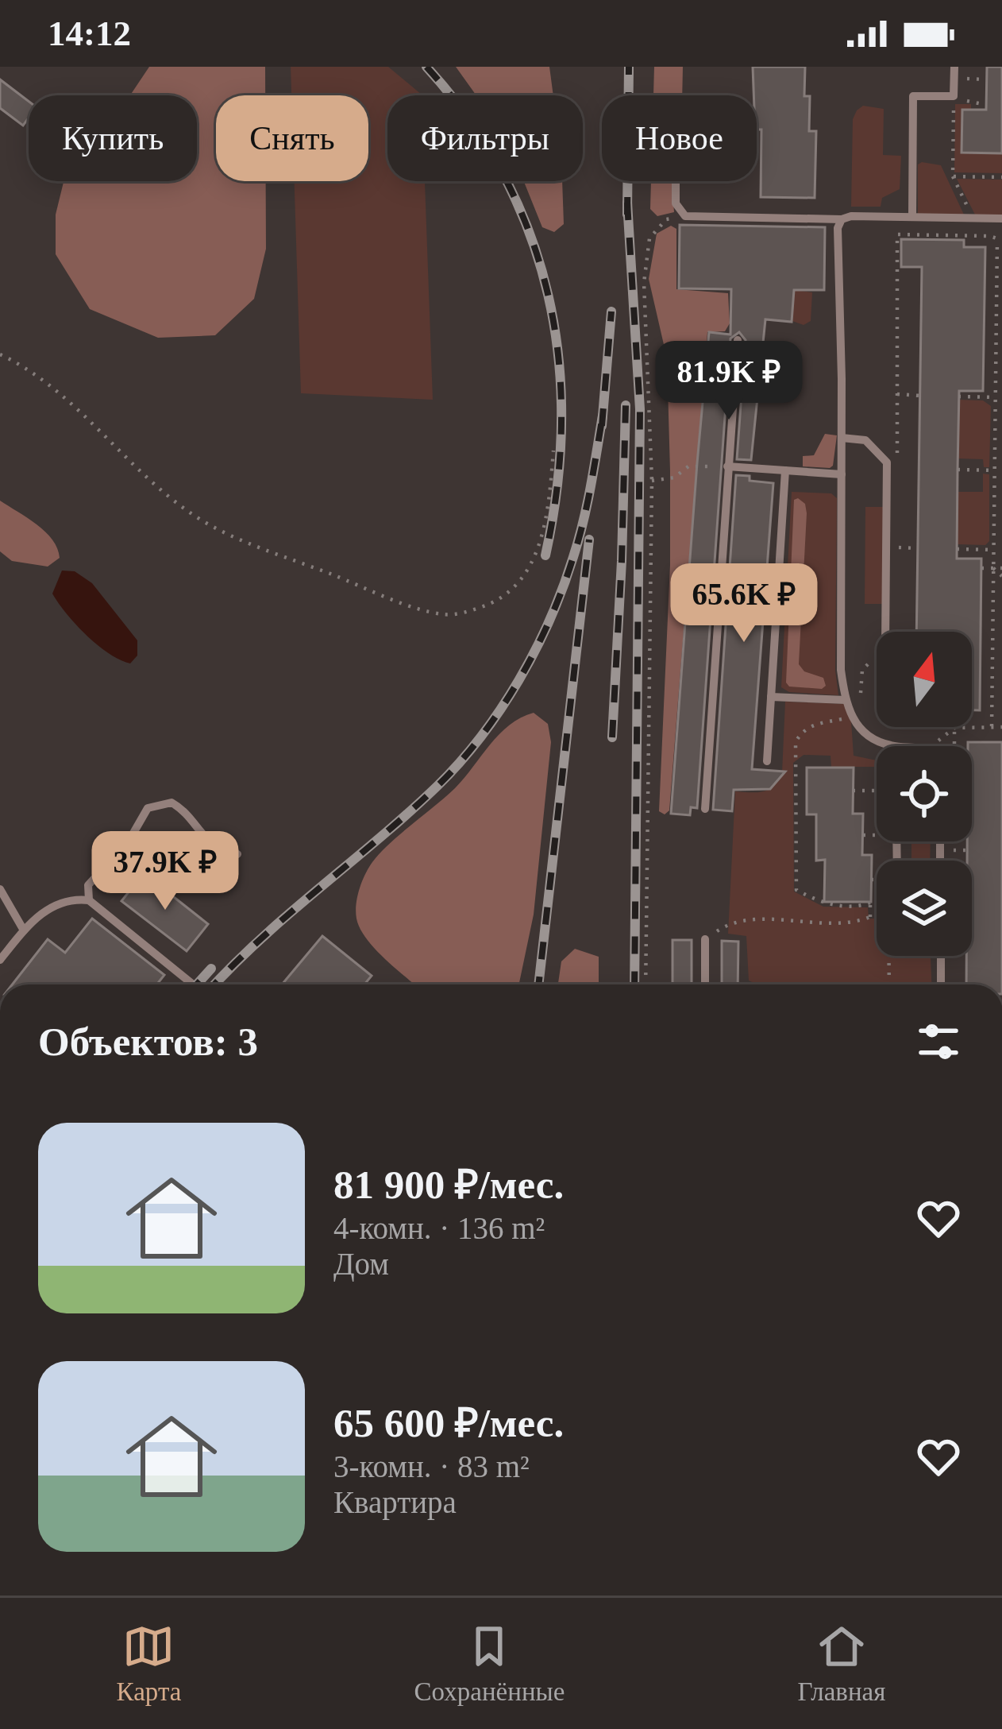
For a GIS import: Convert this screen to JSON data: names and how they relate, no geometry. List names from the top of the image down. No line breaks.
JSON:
{"north":"top","page":{"status":"14:12","chip":["Купить","Снять","Фильтры","Новое"],"price":["81.9K ₽","65.6K ₽","37.9K ₽"],"heading":"Объектов: 3","list":[{"name":"81 900 ₽/мес.","note":"4-комн. · 136 m² · Дом"},{"name":"65 600 ₽/мес.","note":"3-комн. · 83 m² · Квартира"}],"tabs":["Карта","Сохранённые","Главная"]}}
